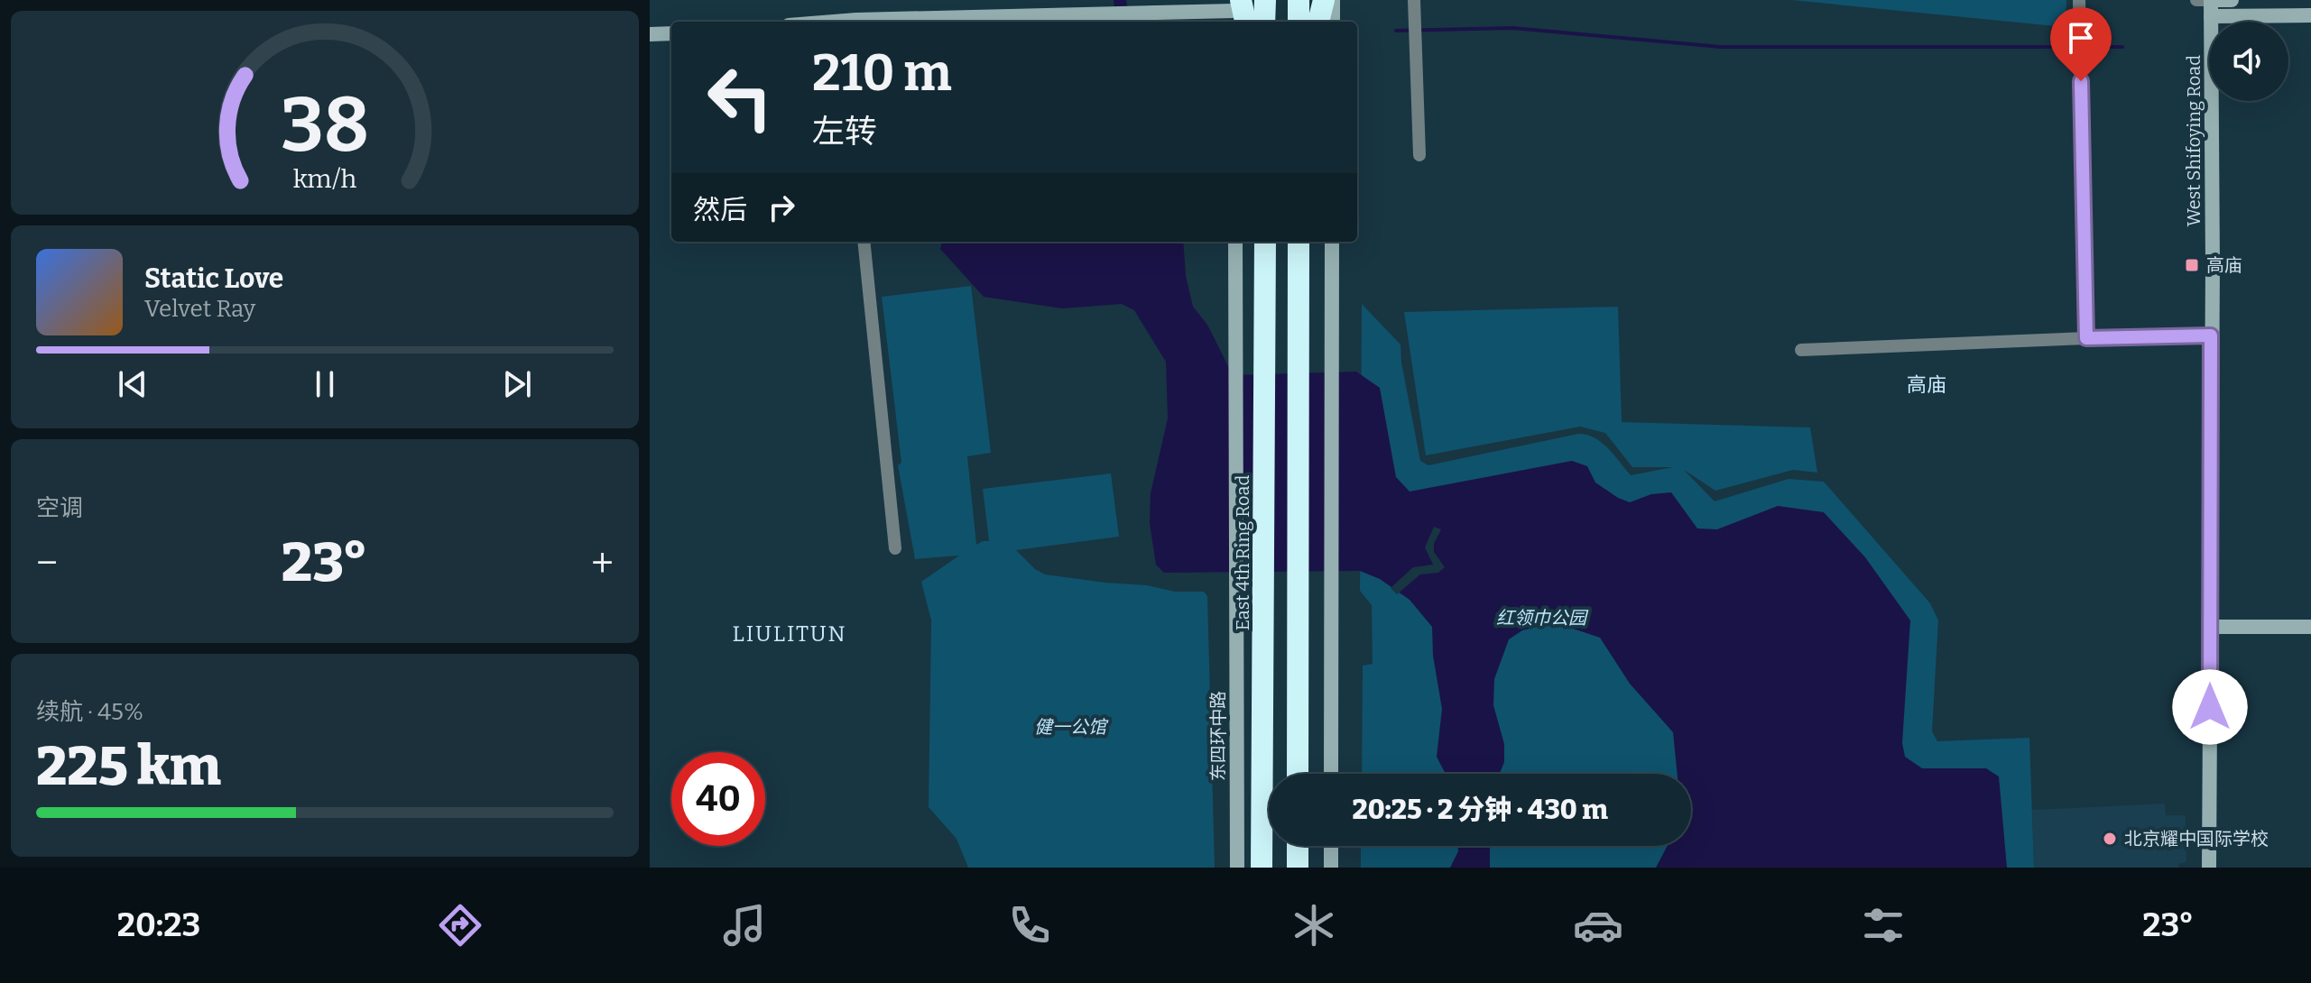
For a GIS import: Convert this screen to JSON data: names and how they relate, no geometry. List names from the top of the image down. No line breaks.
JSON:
{"streets":{"highway":["East 4th Ring Road"],"street":["West Shifoying Road","东四环中路"]},"districts":["高庙","LIULITUN"],"parks":["红领巾公园","健一公馆"],"places":{"transit":["高庙"],"other":["北京耀中国际学校"]},"page":{"turn":["210 m","左转"],"then":"然后","song":["Static Love","Velvet Ray"],"tile":["空调",["续航 · 45%","225 km"]],"heat":["−","23°","+"],"limit":"40","trip":"20:25 · 2 分钟 · 430 m","tabs":["20:23","23°"],"gauge":["38","km/h"]}}
